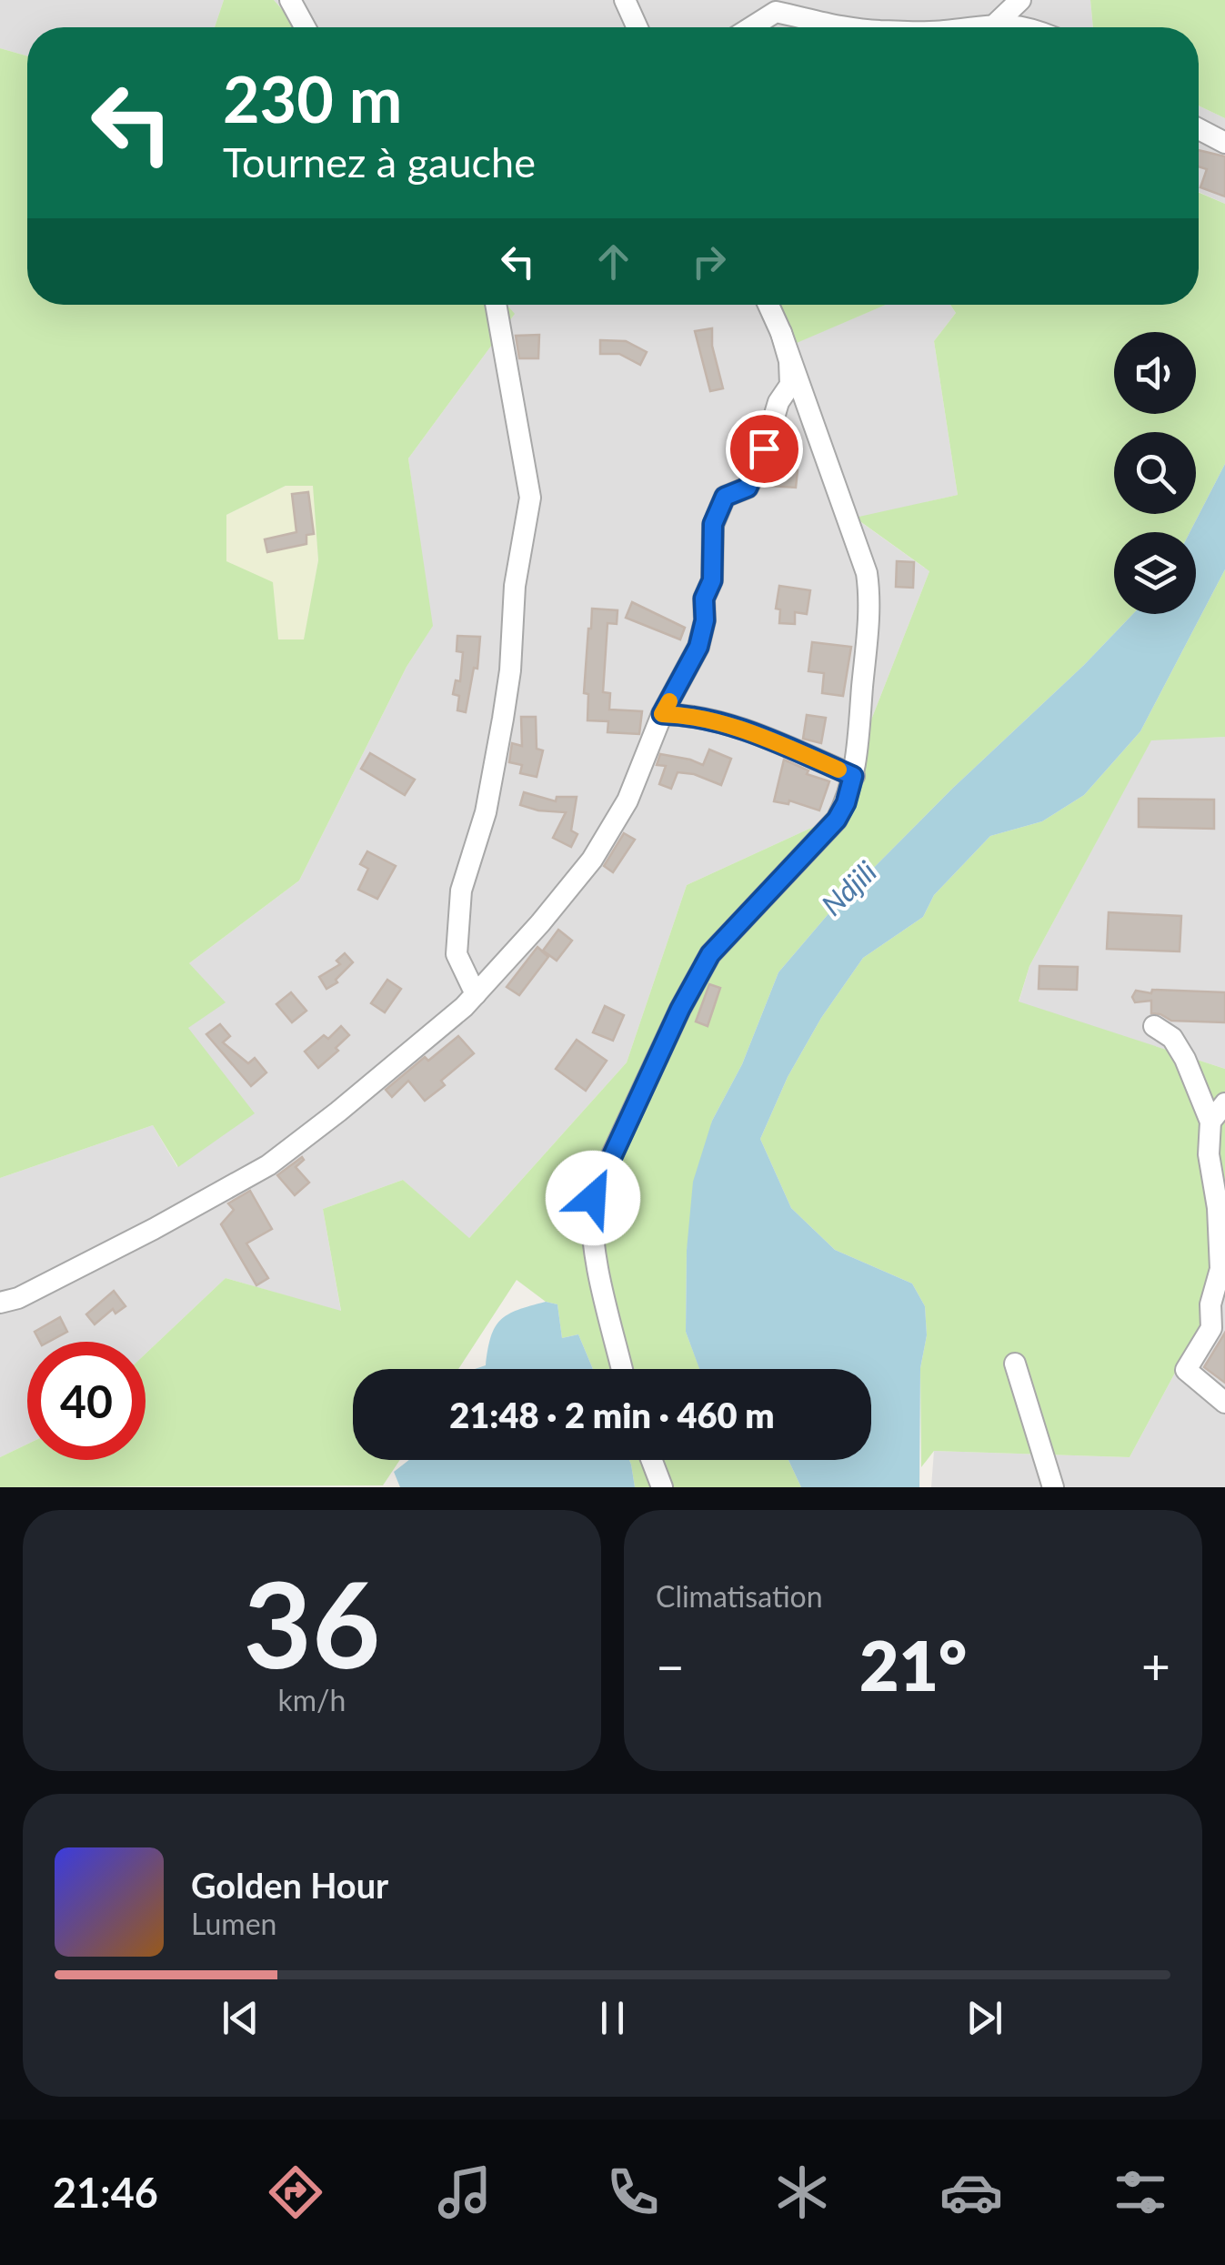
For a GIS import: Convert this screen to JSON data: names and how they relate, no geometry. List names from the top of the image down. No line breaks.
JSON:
{"water":["Ndjili"],"page":{"turn":["230 m","Tournez à gauche"],"limit":"40","trip":"21:48 · 2 min · 460 m","tile":[["36","km/h"],"Climatisation"],"heat":["−","21°","+"],"song":["Golden Hour","Lumen"],"tabs":"21:46"}}
